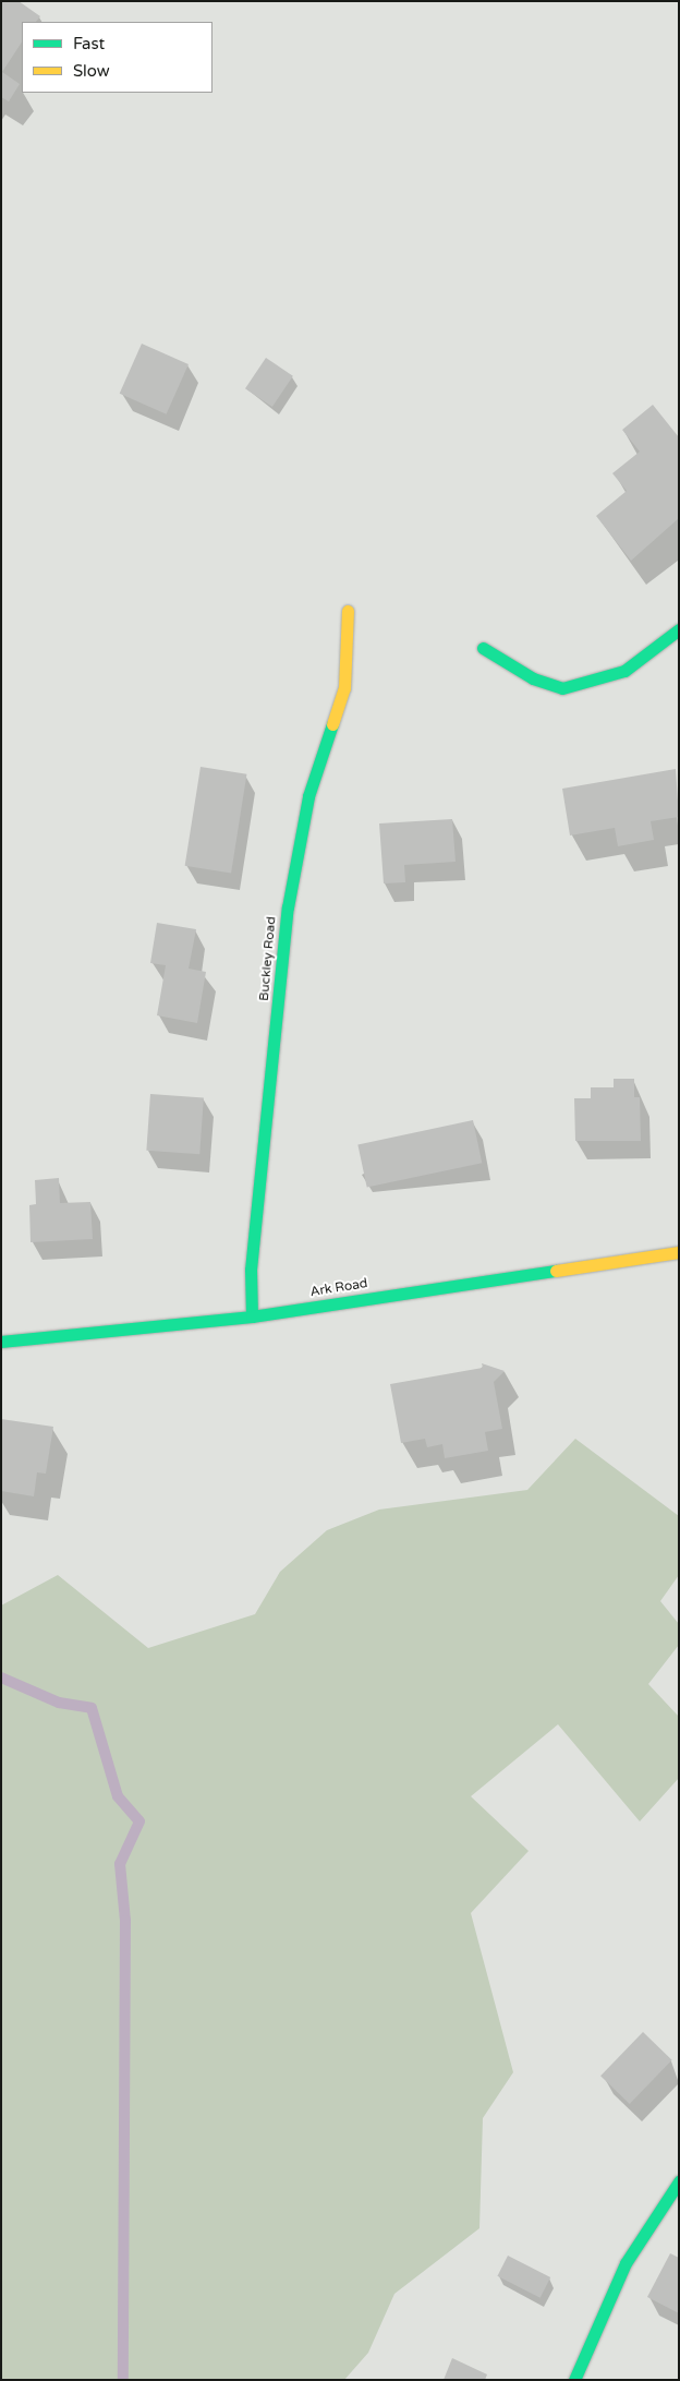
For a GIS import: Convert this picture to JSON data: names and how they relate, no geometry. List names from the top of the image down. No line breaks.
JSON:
{"streets":{"street":["Buckley Road","Ark Road"]},"crossings":[["Buckley Road","Ark Road"]],"legend":["Fast","Slow"]}
